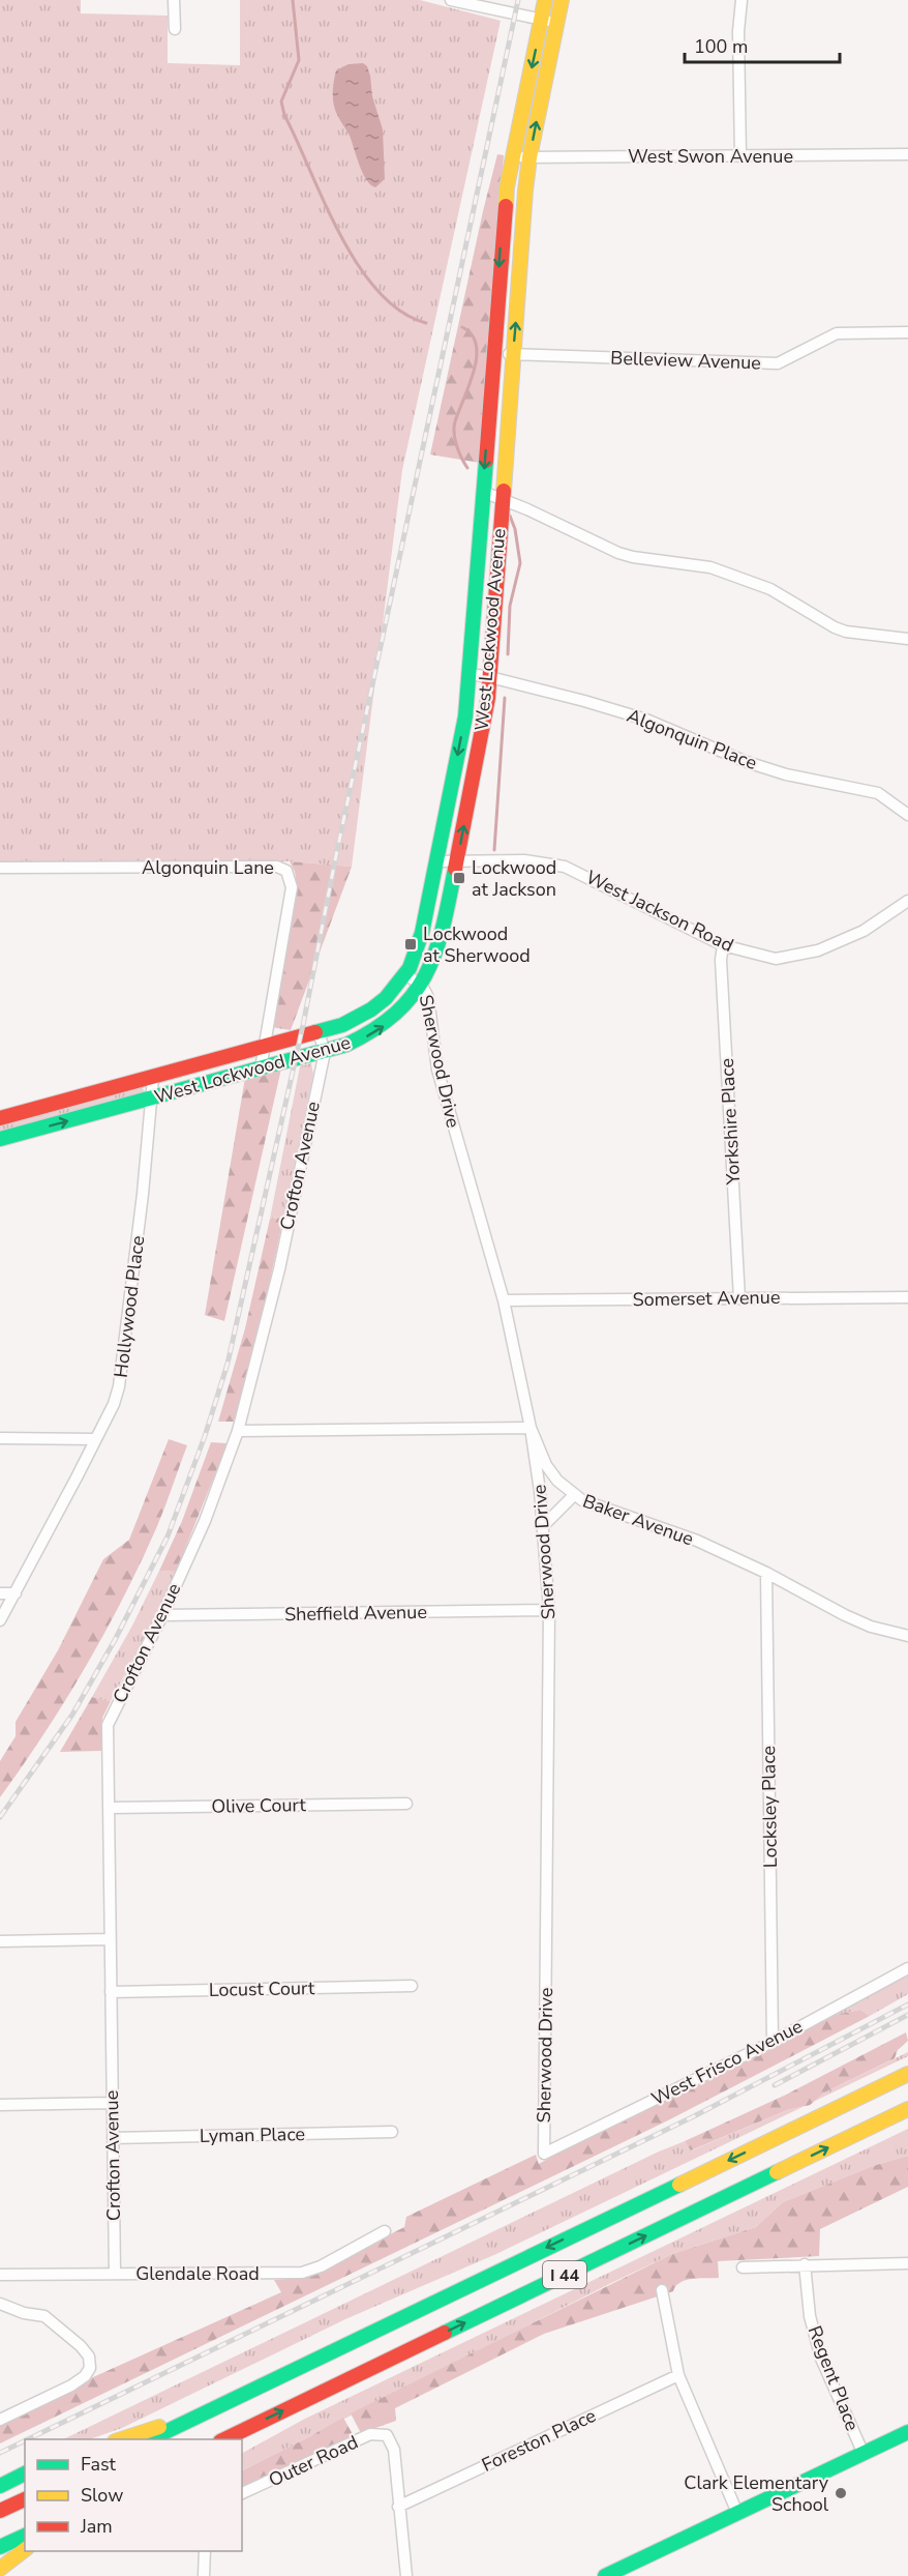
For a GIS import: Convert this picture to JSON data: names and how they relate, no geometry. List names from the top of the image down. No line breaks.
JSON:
{"streets":{"main road":["West Lockwood Avenue","I 44"],"street":["West Swon Avenue","Belleview Avenue","Algonquin Place","Algonquin Lane","West Jackson Road","Sherwood Drive","Yorkshire Place","Crofton Avenue","Somerset Avenue","Hollywood Place","Baker Avenue","Sheffield Avenue","Olive Court","Locksley Place","Locust Court","West Frisco Avenue","Lyman Place","Glendale Road","Regent Place","Foreston Place","Outer Road"]},"crossings":[["West Swon Avenue","West Lockwood Avenue"],["Belleview Avenue","West Lockwood Avenue"],["West Lockwood Avenue","Algonquin Place"],["West Lockwood Avenue","Algonquin Lane"],["West Lockwood Avenue","West Jackson Road"],["West Lockwood Avenue","Sherwood Drive"],["West Lockwood Avenue","Crofton Avenue"],["West Lockwood Avenue","Hollywood Place"],["West Jackson Road","Yorkshire Place"],["Sherwood Drive","Somerset Avenue"],["Sherwood Drive","Baker Avenue"],["Sherwood Drive","Sheffield Avenue"],["Sherwood Drive","West Frisco Avenue"],["Yorkshire Place","Somerset Avenue"],["Crofton Avenue","Sheffield Avenue"],["Crofton Avenue","Olive Court"],["Crofton Avenue","Locust Court"],["Crofton Avenue","Lyman Place"],["Crofton Avenue","Glendale Road"],["Baker Avenue","Locksley Place"],["Locksley Place","West Frisco Avenue"],["Foreston Place","Outer Road"]],"places":{"transit":["Lockwood at Jackson","Lockwood at Sherwood"],"other":["Clark Elementary School"]},"legend":["Fast","Slow","Jam"],"scale_bar":"100 m"}
